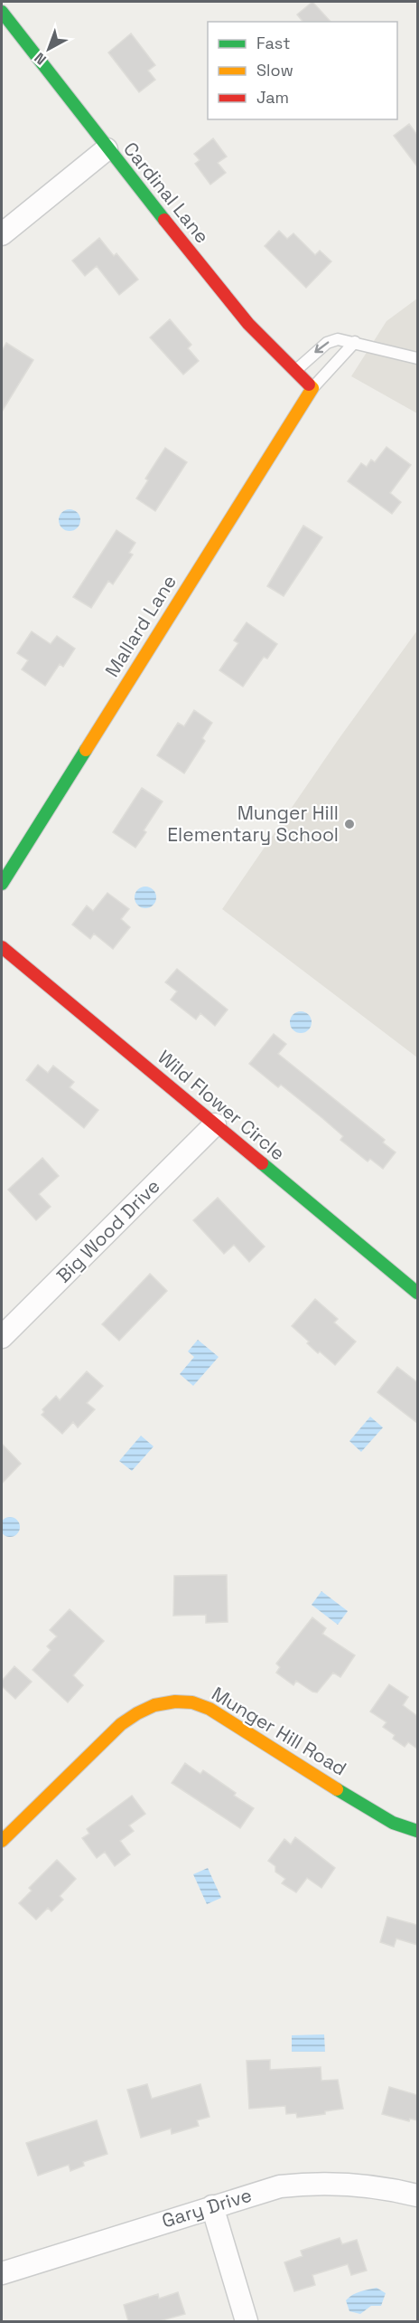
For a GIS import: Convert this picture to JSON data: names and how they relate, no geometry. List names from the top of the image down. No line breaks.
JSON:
{"streets":{"street":["Cardinal Lane","Mallard Lane","Wild Flower Circle","Big Wood Drive","Munger Hill Road","Gary Drive"]},"crossings":[["Cardinal Lane","Mallard Lane"],["Wild Flower Circle","Big Wood Drive"]],"places":["Munger Hill Elementary School"],"legend":["Fast","Slow","Jam"],"north":"bottom left"}
